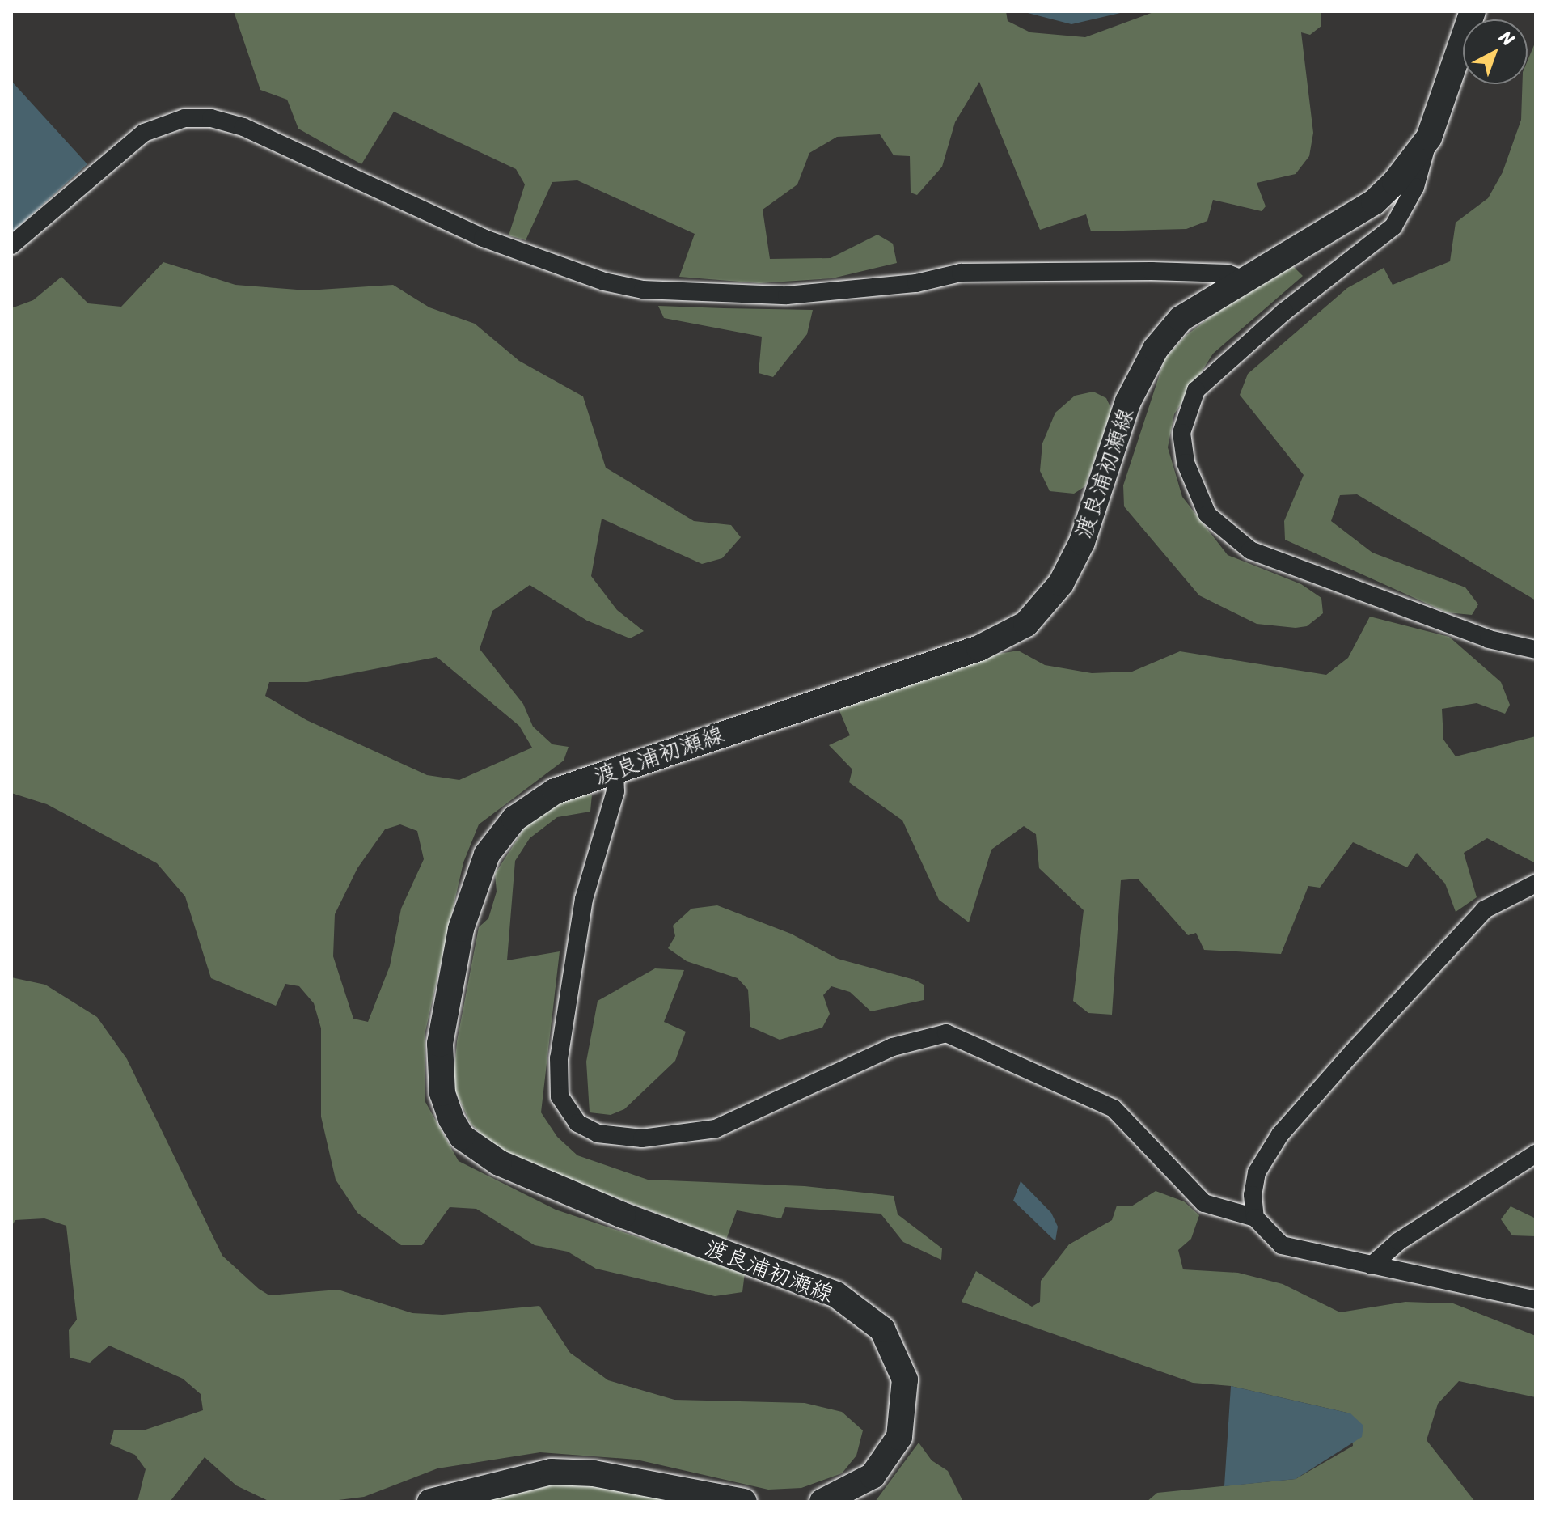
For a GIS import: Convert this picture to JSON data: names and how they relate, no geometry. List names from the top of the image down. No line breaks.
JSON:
{"streets":{"main road":["渡良浦初瀬線"]},"north":"top right"}
